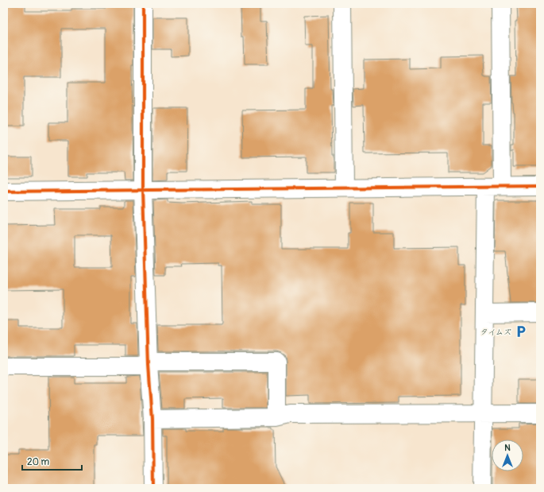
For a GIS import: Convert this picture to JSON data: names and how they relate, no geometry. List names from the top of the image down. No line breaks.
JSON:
{"places":{"parking":["タイムズ"]},"scale_bar":"20 m","north":"top"}
